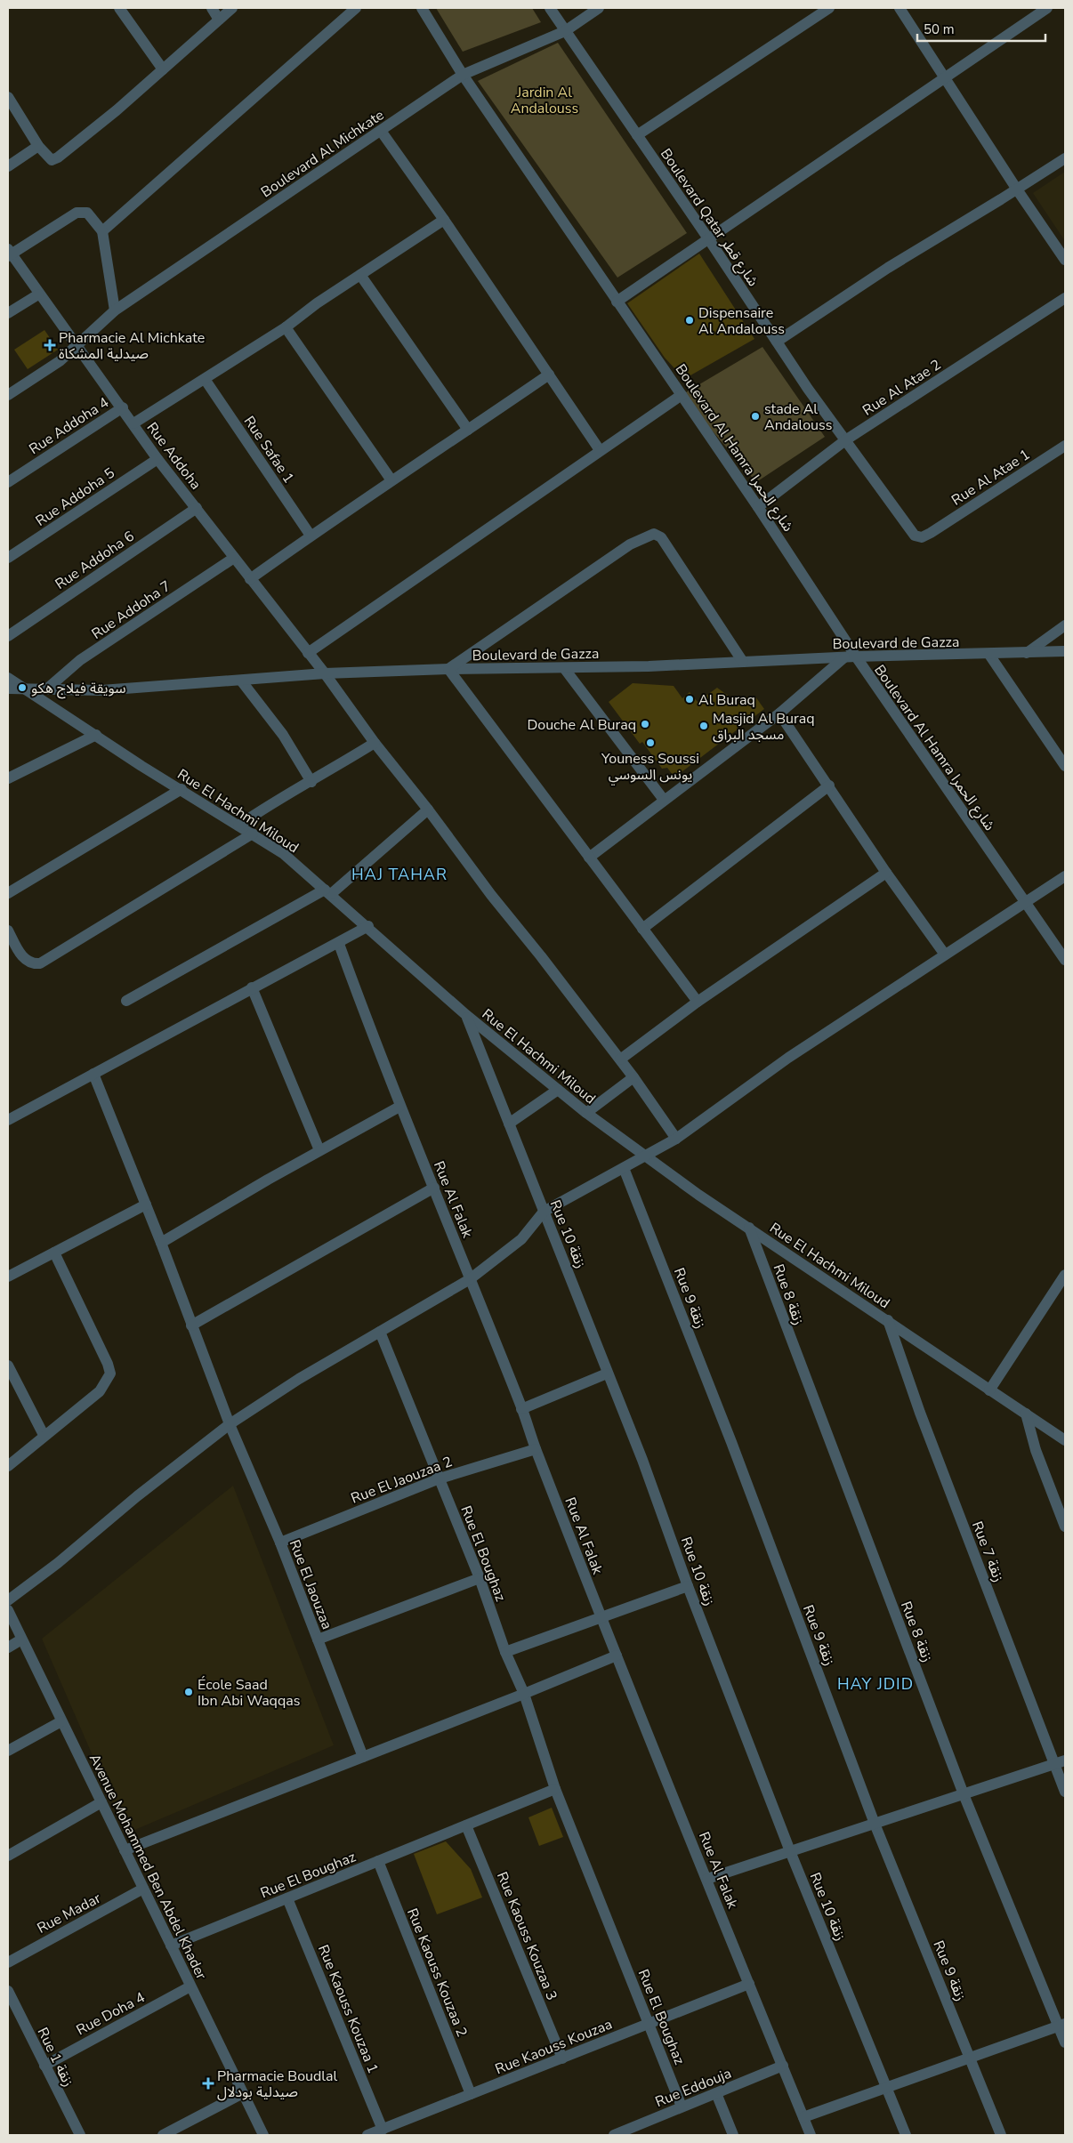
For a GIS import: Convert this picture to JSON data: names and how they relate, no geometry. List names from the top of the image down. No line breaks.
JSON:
{"streets":{"street":["Boulevard Al Michkate","Boulevard Qatar شارع قطر","Rue Al Atae 2","Rue Addoha 4","Boulevard Al Hamra شارع الحمرا","Rue Safae 1","Rue Addoha","Rue Al Atae 1","Rue Addoha 5","Rue Addoha 6","Rue Addoha 7","Boulevard de Gazza","Rue El Hachmi Miloud","Rue Al Falak","Rue 10 زنقة","Rue 8 زنقة","Rue 9 زنقة","Rue El Jaouzaa 2","Rue 7 زنقة","Rue El Boughaz","Rue El Jaouzaa","Avenue Mohammed Ben Abdel Khader","Rue Madar","Rue Kaouss Kouzaa 3","Rue Kaouss Kouzaa 2","Rue Kaouss Kouzaa 1","Rue Doha 4","Rue Kaouss Kouzaa","Rue 1 زنقة","Rue Eddouja"]},"crossings":[["Boulevard Al Michkate","Boulevard Qatar شارع قطر"],["Boulevard Al Michkate","Boulevard Al Hamra شارع الحمرا"],["Boulevard Al Michkate","Rue Addoha"],["Boulevard Qatar شارع قطر","Rue Al Atae 2"],["Boulevard Qatar شارع قطر","Rue Al Atae 1"],["Rue Al Atae 2","Boulevard Al Hamra شارع الحمرا"],["Rue Addoha 4","Rue Addoha"],["Boulevard Al Hamra شارع الحمرا","Boulevard de Gazza"],["Rue Addoha","Rue Addoha 5"],["Rue Addoha","Rue Addoha 6"],["Rue Addoha","Rue Addoha 7"],["Rue Addoha","Boulevard de Gazza"],["Rue Addoha 7","Boulevard de Gazza"],["Boulevard de Gazza","Rue El Hachmi Miloud"],["Rue El Hachmi Miloud","Rue 10 زنقة"],["Rue El Hachmi Miloud","Rue 8 زنقة"],["Rue El Hachmi Miloud","Rue 7 زنقة"],["Rue Al Falak","Rue El Jaouzaa 2"],["Rue Al Falak","Rue Kaouss Kouzaa"],["Rue Al Falak","Rue Eddouja"],["Rue El Jaouzaa 2","Rue El Boughaz"],["Rue El Jaouzaa 2","Rue El Jaouzaa"],["Rue El Boughaz","Avenue Mohammed Ben Abdel Khader"],["Rue El Boughaz","Rue Kaouss Kouzaa 3"],["Rue El Boughaz","Rue Kaouss Kouzaa 2"],["Rue El Boughaz","Rue Kaouss Kouzaa 1"],["Rue El Boughaz","Rue Kaouss Kouzaa"],["Rue El Boughaz","Rue Eddouja"],["Avenue Mohammed Ben Abdel Khader","Rue Madar"],["Avenue Mohammed Ben Abdel Khader","Rue Doha 4"],["Rue Kaouss Kouzaa 3","Rue Kaouss Kouzaa"],["Rue Kaouss Kouzaa 2","Rue Kaouss Kouzaa"],["Rue Kaouss Kouzaa 1","Rue Kaouss Kouzaa"],["Rue Doha 4","Rue 1 زنقة"]],"districts":["HAJ TAHAR","HAY JDID"],"parks":["Jardin Al Andalouss"],"places":{"other":["Dispensaire Al Andalouss","stade Al Andalouss","سويقة فيلاج هكو","Al Buraq","Douche Al Buraq","Masjid Al Buraq مسجد البراق","Youness Soussi يونس السوسي","École Saad Ibn Abi Waqqas"],"health":["Pharmacie Al Michkate صيدلية المشكاة","Pharmacie Boudlal صيدلية بودلال"]},"scale_bar":"50 m"}
